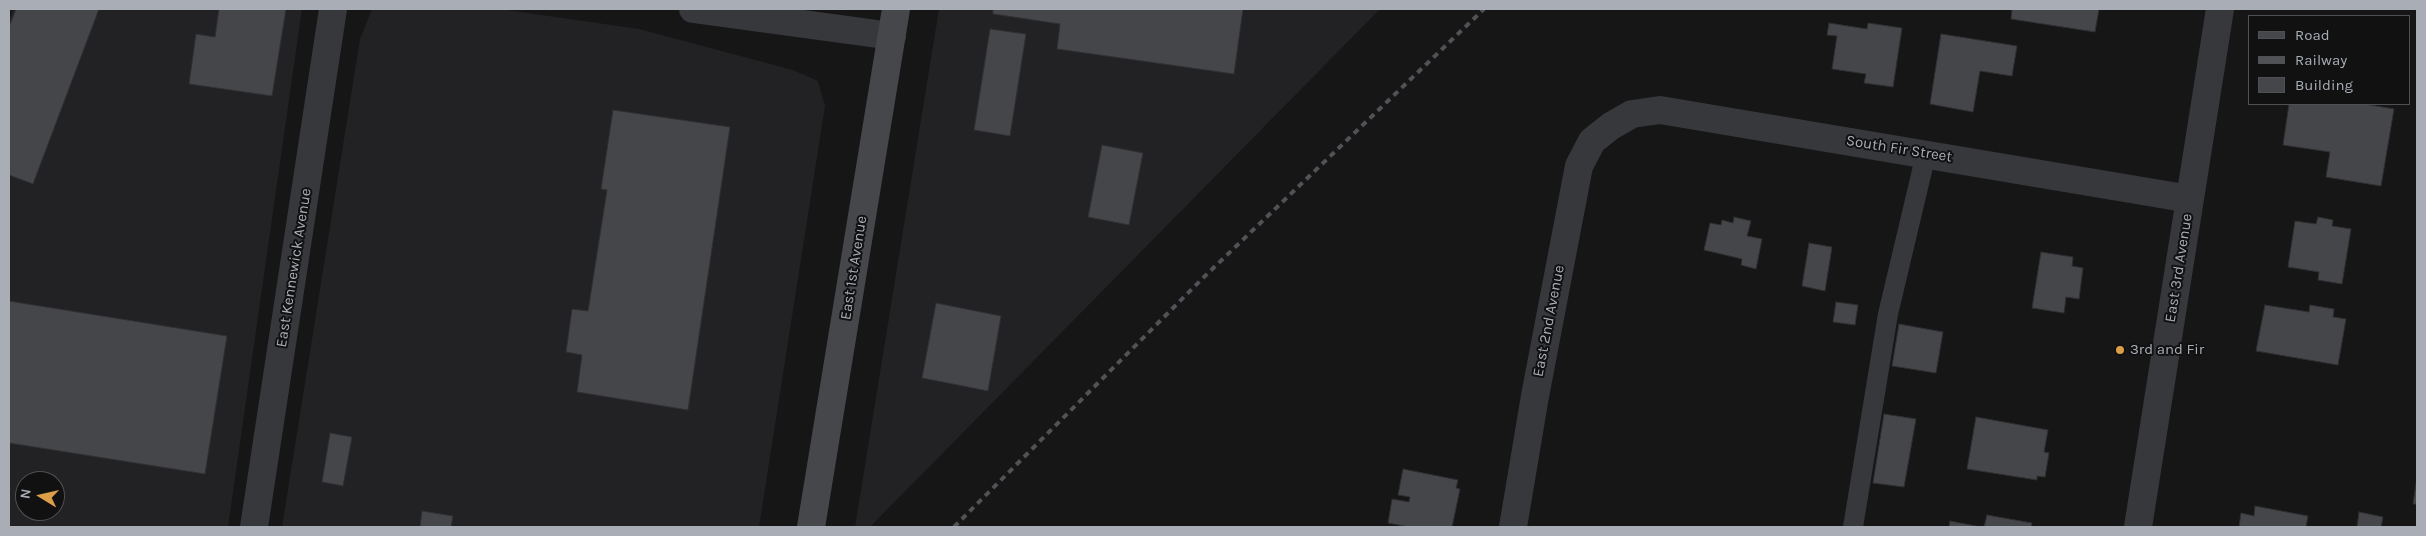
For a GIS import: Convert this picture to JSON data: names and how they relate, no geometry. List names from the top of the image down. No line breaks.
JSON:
{"streets":{"main road":["East 1st Avenue"],"street":["South Fir Street","East Kennewick Avenue","East 3rd Avenue","East 2nd Avenue"]},"crossings":[["South Fir Street","East 3rd Avenue"],["South Fir Street","East 2nd Avenue"]],"places":["3rd and Fir"],"legend":["Road","Railway","Building"],"north":"left"}
